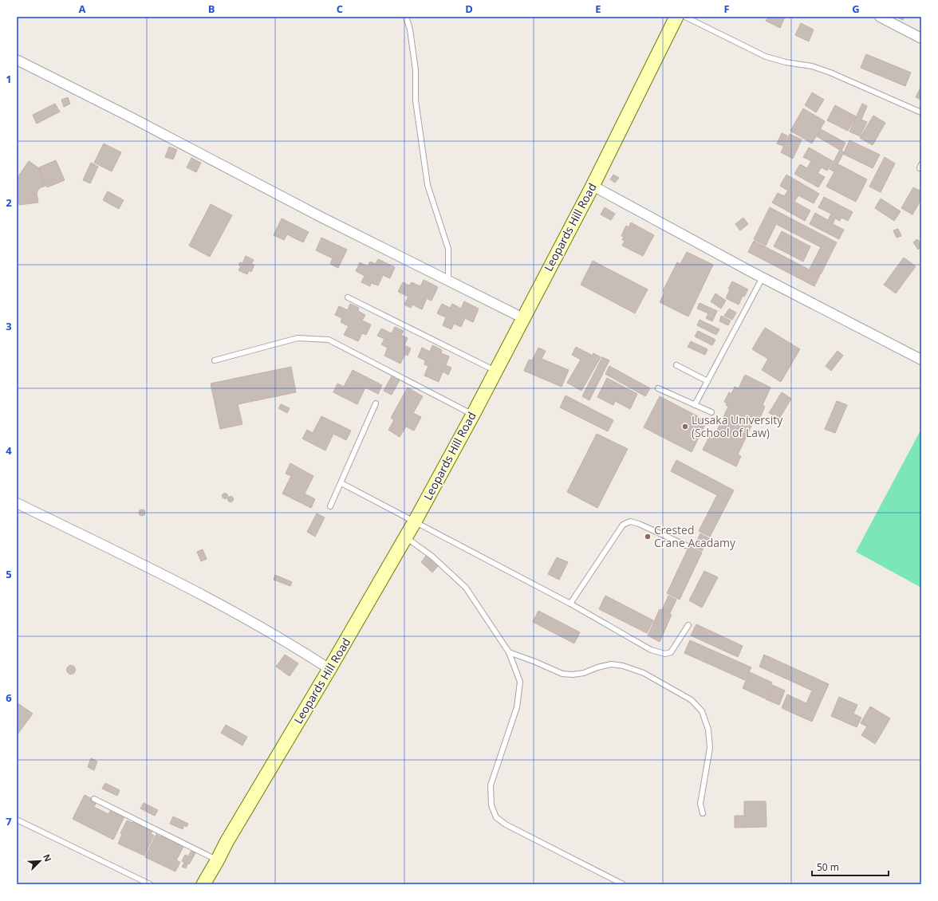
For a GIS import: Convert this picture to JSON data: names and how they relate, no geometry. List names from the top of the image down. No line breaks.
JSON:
{"streets":{"main road":["Leopards Hill Road"]},"places":["Lusaka University (School of Law)","Crested Crane Acadamy"],"scale_bar":"50 m","north":"top right","grid":{"columns":["A","B","C","D","E","F","G"],"rows":["1","2","3","4","5","6","7"]}}
